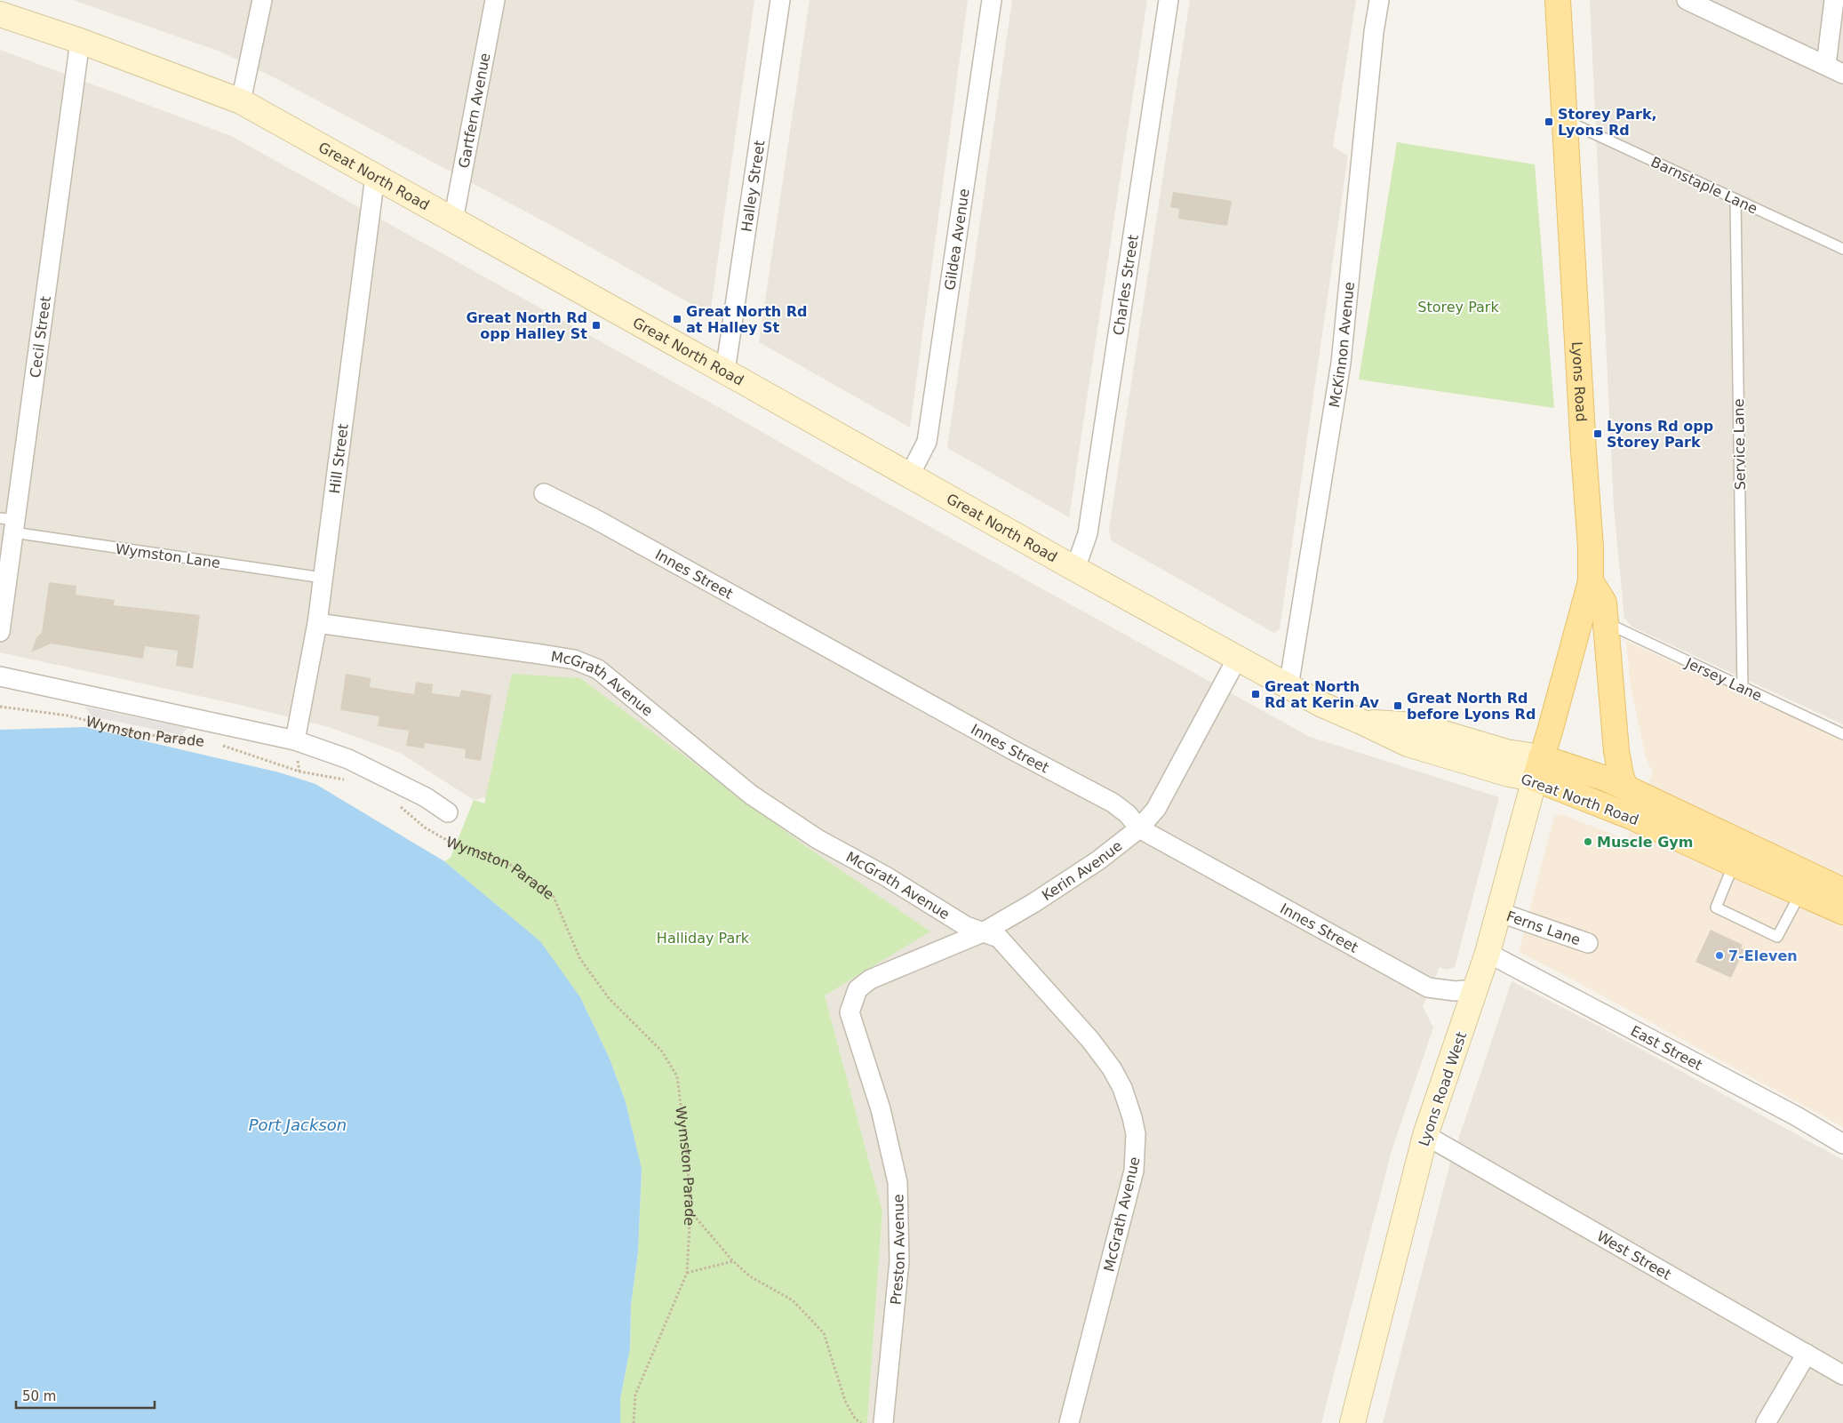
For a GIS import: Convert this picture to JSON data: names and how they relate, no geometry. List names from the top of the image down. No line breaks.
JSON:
{"streets":{"main road":["Great North Road","Lyons Road","Lyons Road West"],"street":["Gartfern Avenue","Halley Street","Gildea Avenue","Charles Street","Cecil Street","McKinnon Avenue","Hill Street","Innes Street","McGrath Avenue","Wymston Parade","Kerin Avenue","Ferns Lane","East Street","Preston Avenue","West Street"],"lane":["Barnstaple Lane","Service Lane","Wymston Lane","Jersey Lane"]},"crossings":[["Gartfern Avenue","Great North Road"],["Great North Road","Halley Street"],["Great North Road","Gildea Avenue"],["Great North Road","Charles Street"],["Great North Road","Cecil Street"],["Great North Road","McKinnon Avenue"],["Great North Road","Lyons Road"],["Great North Road","Hill Street"],["Great North Road","Kerin Avenue"],["Great North Road","Lyons Road West"],["Barnstaple Lane","Lyons Road"],["Barnstaple Lane","Service Lane"],["Cecil Street","Wymston Lane"],["Lyons Road","Lyons Road West"],["Service Lane","Jersey Lane"],["Hill Street","Wymston Lane"],["Hill Street","McGrath Avenue"],["Hill Street","Wymston Parade"],["Innes Street","Kerin Avenue"],["Innes Street","Lyons Road West"],["McGrath Avenue","Kerin Avenue"],["Kerin Avenue","Preston Avenue"],["Ferns Lane","Lyons Road West"],["East Street","Lyons Road West"],["Lyons Road West","West Street"]],"water":["Port Jackson"],"parks":["Storey Park","Halliday Park"],"places":{"transit":["Storey Park, Lyons Rd","Great North Rd at Halley St","Great North Rd opp Halley St","Lyons Rd opp Storey Park","Great North Rd at Kerin Av","Great North Rd before Lyons Rd"],"other":["Muscle Gym","7-Eleven"]},"scale_bar":"50 m"}
